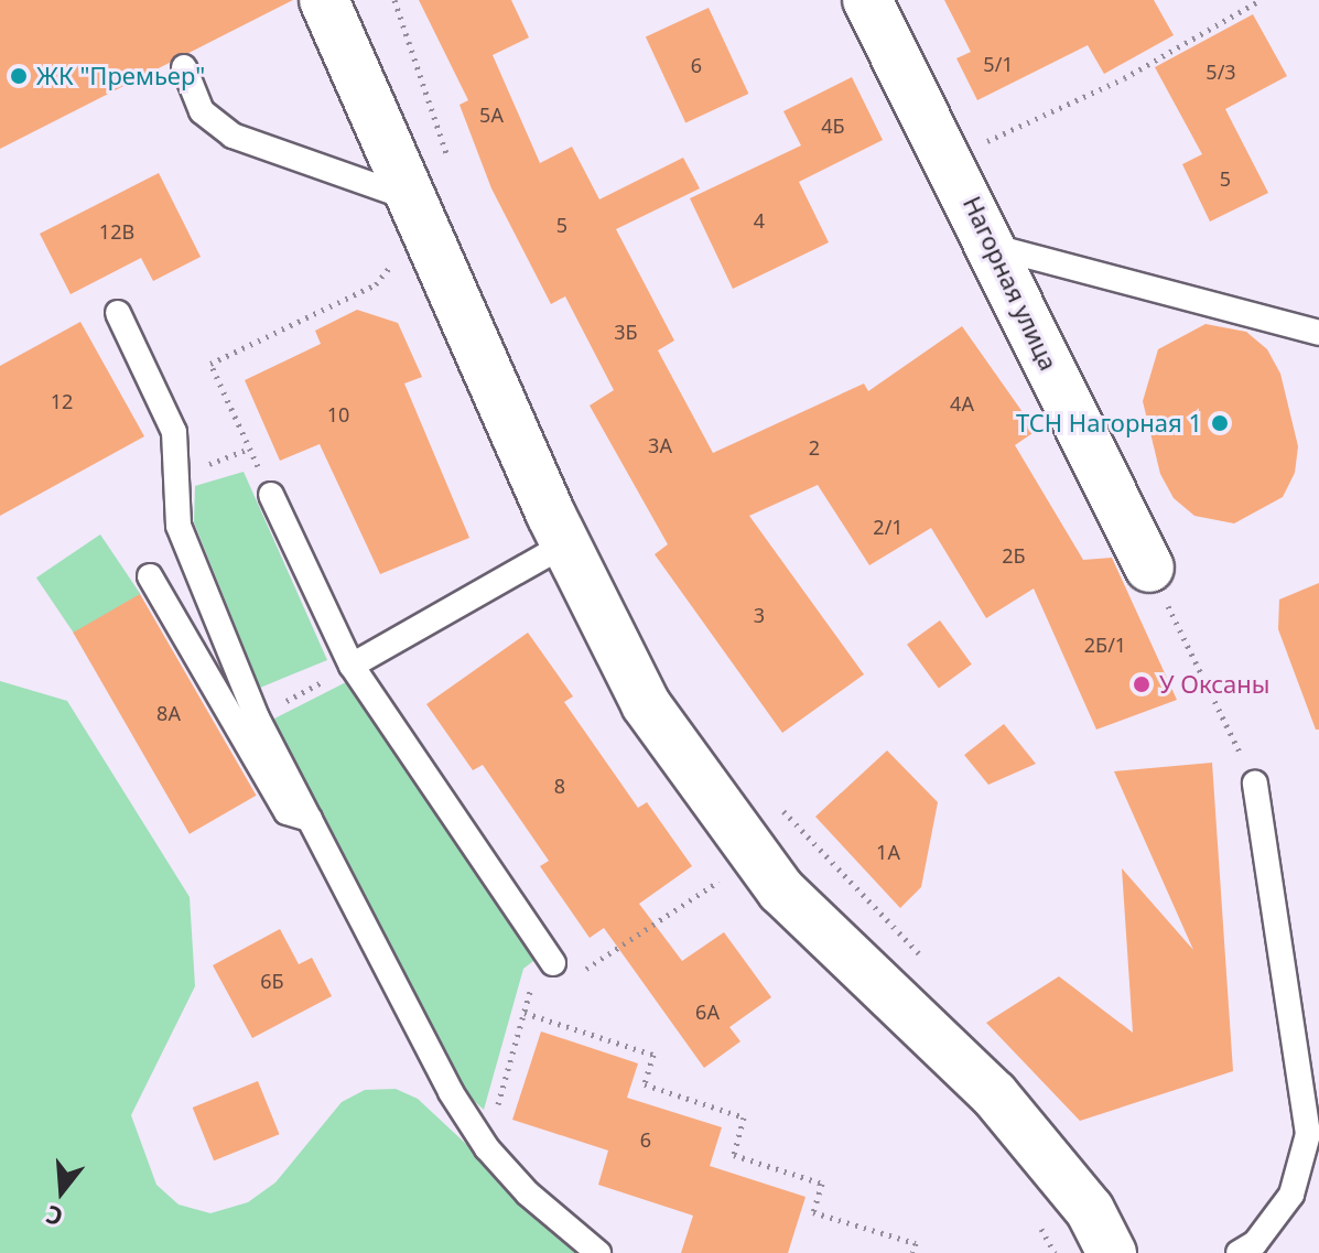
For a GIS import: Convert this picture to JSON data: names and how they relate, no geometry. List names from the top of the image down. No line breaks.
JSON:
{"streets":{"street":["Нагорная улица"]},"places":["ЖК \"Премьер\"","ТСН Нагорная 1","У Оксаны"],"house_numbers":["5/1","6","5/3","5А","4Б","5","4","5","12В","3Б","12","4А","10","3А","2","2/1","2Б","3","2Б/1","8А","8","1А","6Б","6А","6"],"north":"bottom"}
